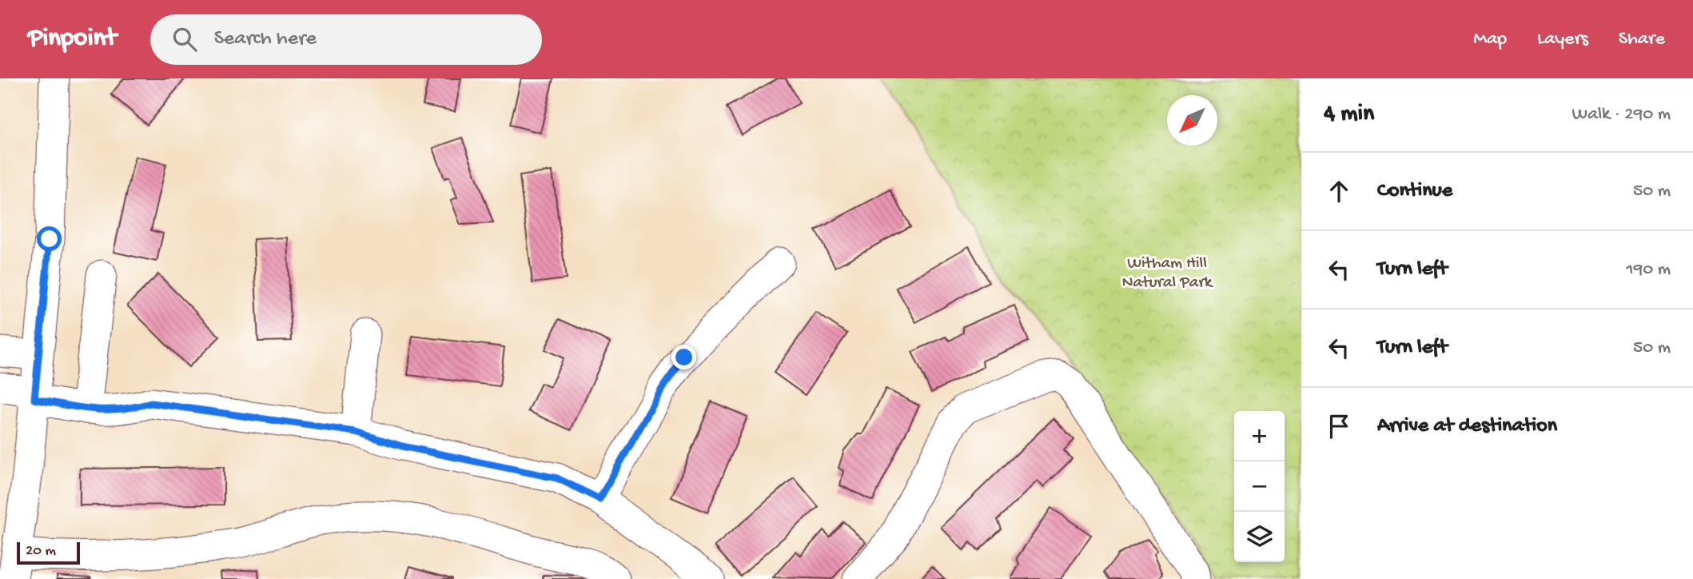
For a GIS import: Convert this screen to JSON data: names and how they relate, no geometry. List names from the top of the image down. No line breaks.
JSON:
{"parks":["Witham Hill Natural Park"],"scale_bar":"20 m","north":"bottom left","page":{"header":"Pinpoint","search":"Search here","nav":["Map","Layers","Share"],"heading":["4 min","Walk · 290 m"],"list":[["Continue","50 m"],["Turn left","190 m"],["Turn left","50 m"],"Arrive at destination"],"map_buttons":["+","−"],"scale":"20 m"}}
